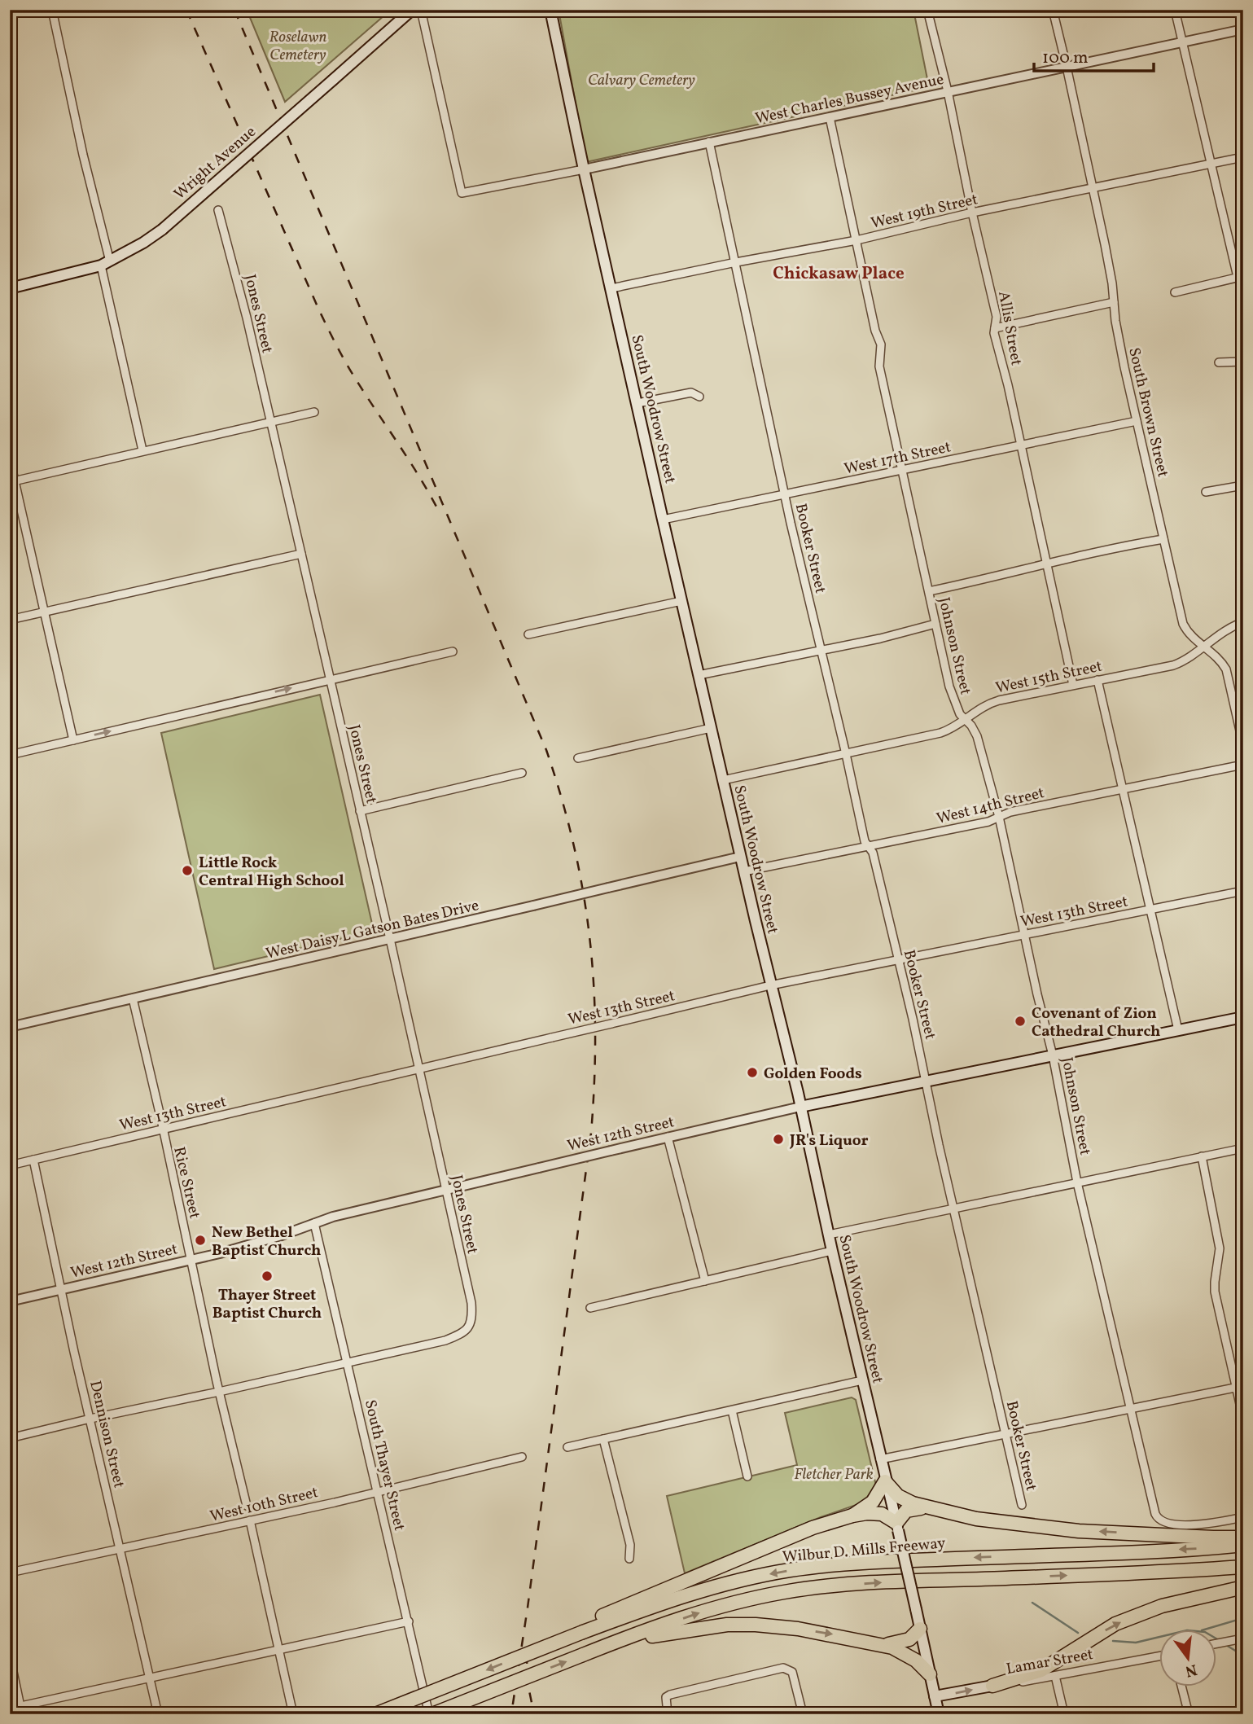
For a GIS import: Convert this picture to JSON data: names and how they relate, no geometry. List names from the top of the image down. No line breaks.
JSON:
{"streets":{"highway":["Wilbur D. Mills Freeway"],"main road":["Wright Avenue","South Woodrow Street","West 12th Street","Lamar Street"],"street":["West Charles Bussey Avenue","West 19th Street","Jones Street","Allis Street","South Brown Street","West 17th Street","Booker Street","Johnson Street","West 15th Street","West 14th Street","West 13th Street","West Daisy L Gatson Bates Drive","Rice Street","Dennison Street","South Thayer Street","West 10th Street"]},"crossings":[["West Charles Bussey Avenue","Allis Street"],["West Charles Bussey Avenue","South Woodrow Street"],["West Charles Bussey Avenue","South Brown Street"],["West Charles Bussey Avenue","Booker Street"],["West Charles Bussey Avenue","Johnson Street"],["West 19th Street","Allis Street"],["West 19th Street","South Woodrow Street"],["West 19th Street","South Brown Street"],["West 19th Street","Booker Street"],["West 19th Street","Johnson Street"],["Jones Street","West 13th Street"],["Jones Street","West Daisy L Gatson Bates Drive"],["Jones Street","West 12th Street"],["Jones Street","South Thayer Street"],["Allis Street","West 17th Street"],["Allis Street","West 15th Street"],["South Woodrow Street","West 17th Street"],["South Woodrow Street","West 15th Street"],["South Woodrow Street","West 14th Street"],["South Woodrow Street","West 13th Street"],["South Woodrow Street","West Daisy L Gatson Bates Drive"],["South Woodrow Street","West 12th Street"],["South Woodrow Street","Lamar Street"],["South Brown Street","West 17th Street"],["South Brown Street","West 15th Street"],["West 17th Street","Booker Street"],["West 17th Street","Johnson Street"],["Booker Street","West 15th Street"],["Booker Street","West 14th Street"],["Booker Street","West 13th Street"],["Booker Street","West 12th Street"],["Johnson Street","West 15th Street"],["Johnson Street","West 14th Street"],["Johnson Street","West 13th Street"],["Johnson Street","West 12th Street"],["West 13th Street","Rice Street"],["West 13th Street","Dennison Street"],["West Daisy L Gatson Bates Drive","Rice Street"],["West 12th Street","Rice Street"],["West 12th Street","Dennison Street"],["West 12th Street","South Thayer Street"],["Dennison Street","West 10th Street"],["South Thayer Street","West 10th Street"]],"districts":["Chickasaw Place"],"parks":["Roselawn Cemetery","Calvary Cemetery","Fletcher Park"],"places":["Little Rock Central High School","Covenant of Zion Cathedral Church","Golden Foods","JR's Liquor","New Bethel Baptist Church","Thayer Street Baptist Church"],"scale_bar":"100 m","north":"bottom"}
